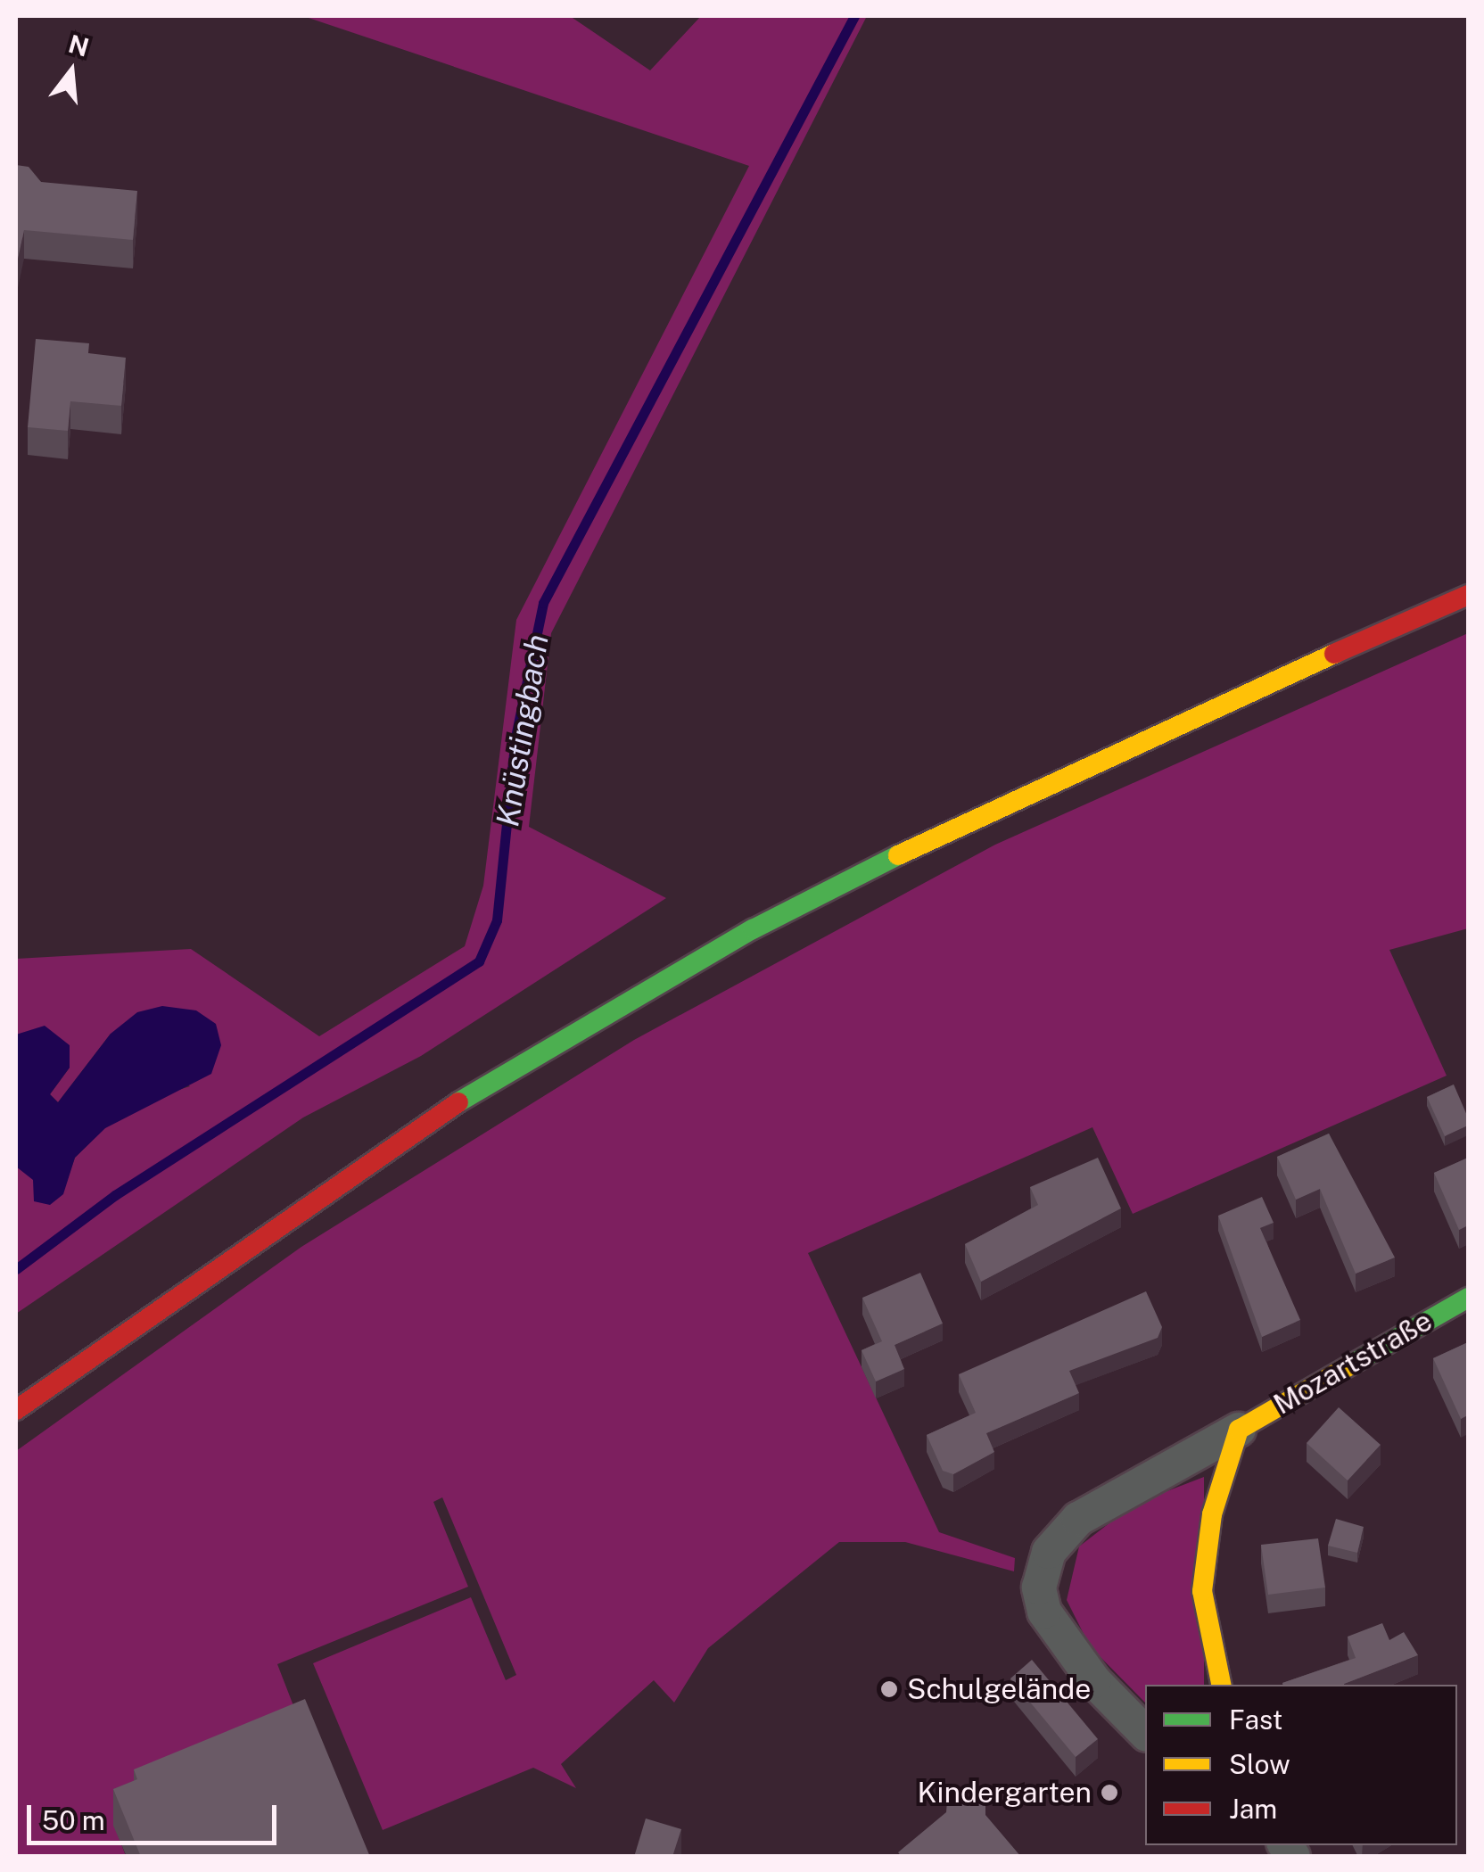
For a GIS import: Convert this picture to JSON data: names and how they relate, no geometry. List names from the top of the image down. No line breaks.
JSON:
{"streets":{"main road":["Mozartstraße"]},"water":["Knüstingbach"],"places":["Schulgelände","Kindergarten"],"legend":["Fast","Slow","Jam"],"scale_bar":"50 m","north":"top"}
